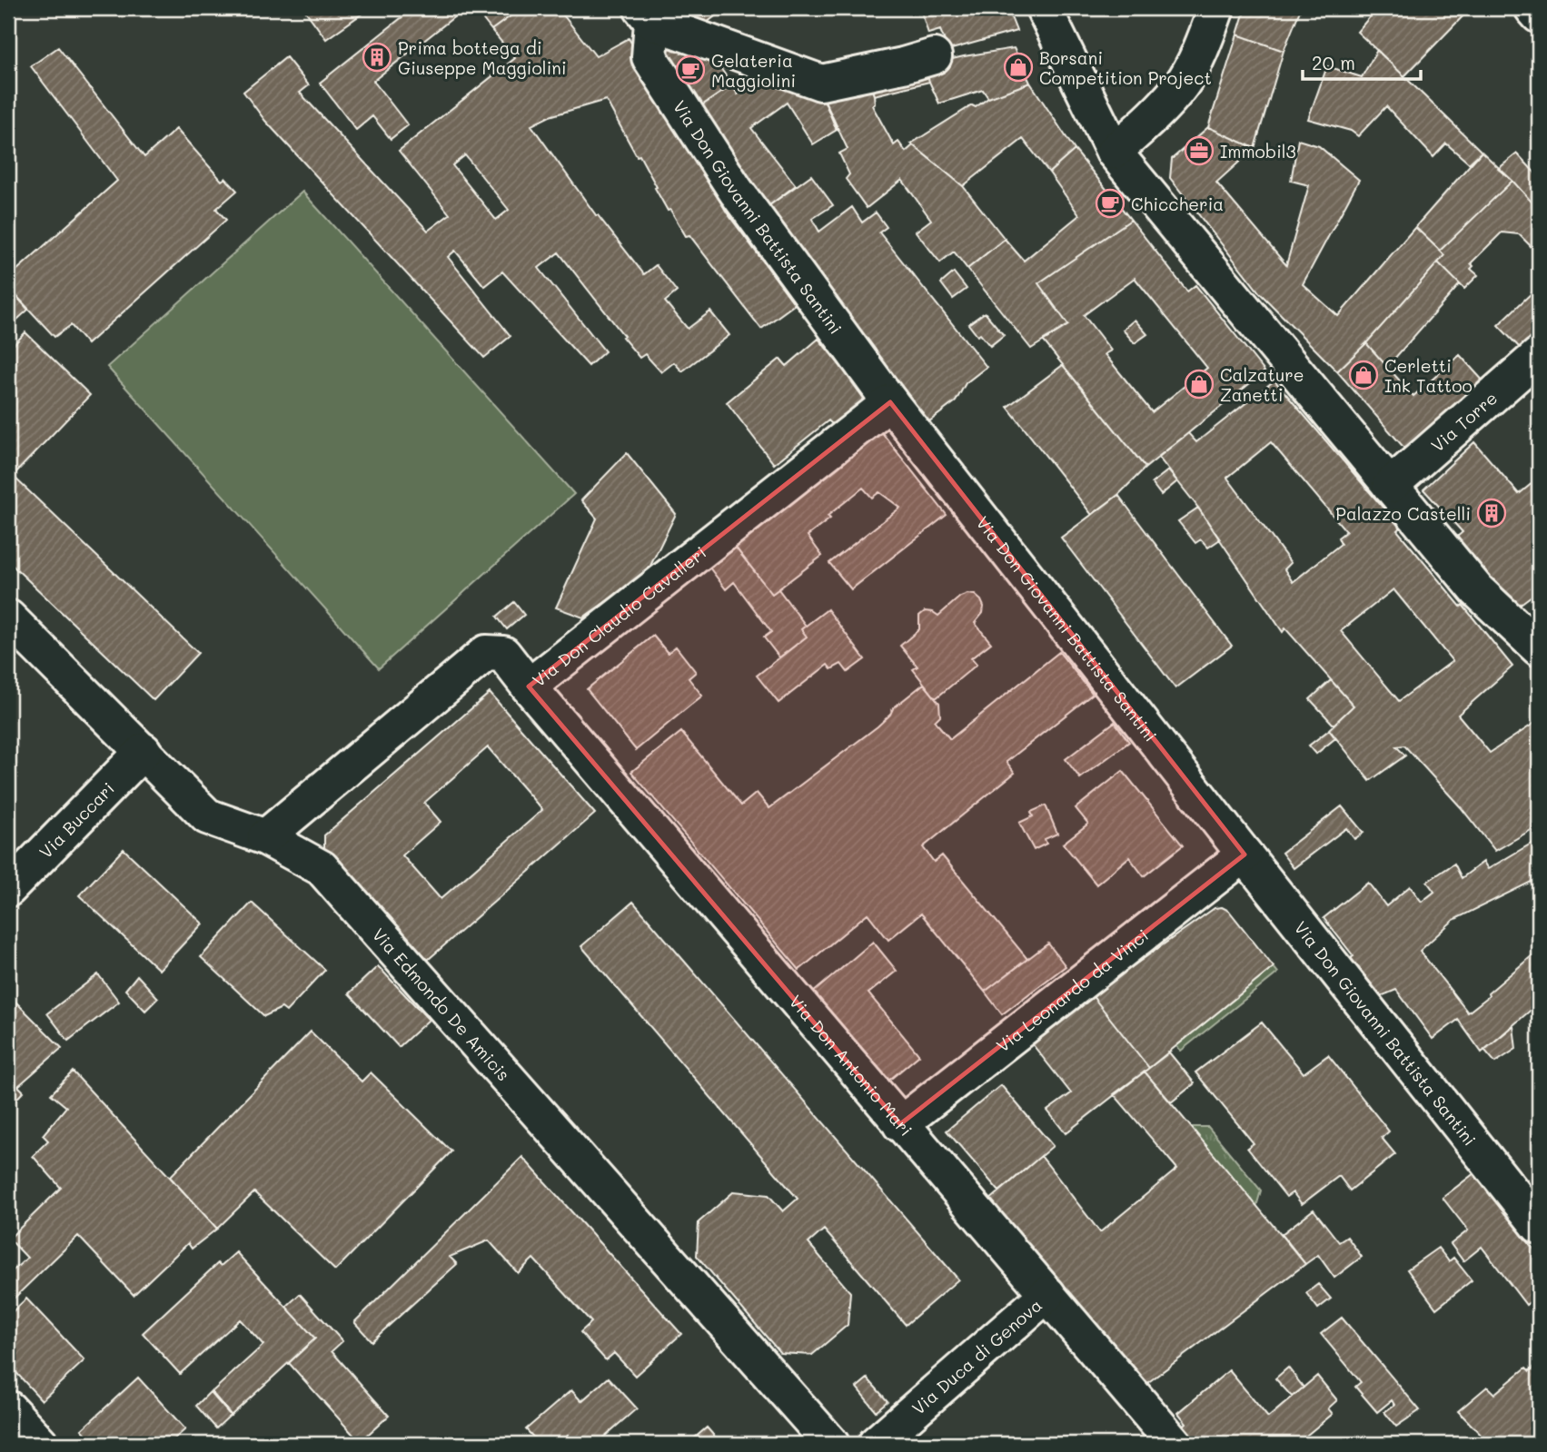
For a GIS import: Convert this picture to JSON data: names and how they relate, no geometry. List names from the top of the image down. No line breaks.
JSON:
{"streets":{"street":["Via Don Giovanni Battista Santini","Via Torre","Via Don Claudio Cavalleri","Via Buccari","Via Leonardo da Vinci","Via Edmondo De Amicis","Via Don Antonio Mari","Via Duca di Genova"]},"crossings":[["Via Don Giovanni Battista Santini","Via Don Claudio Cavalleri"],["Via Don Giovanni Battista Santini","Via Leonardo da Vinci"],["Via Don Claudio Cavalleri","Via Edmondo De Amicis"],["Via Don Claudio Cavalleri","Via Don Antonio Mari"],["Via Buccari","Via Edmondo De Amicis"],["Via Leonardo da Vinci","Via Don Antonio Mari"],["Via Don Antonio Mari","Via Duca di Genova"]],"places":{"building":["Prima bottega di Giuseppe Maggiolini","Palazzo Castelli"],"shop":["Borsani Competition Project","Cerletti Ink Tattoo","Calzature Zanetti"],"cafe":["Gelateria Maggiolini","Chiccheria"],"office":["Immobil3"]},"scale_bar":"20 m"}
